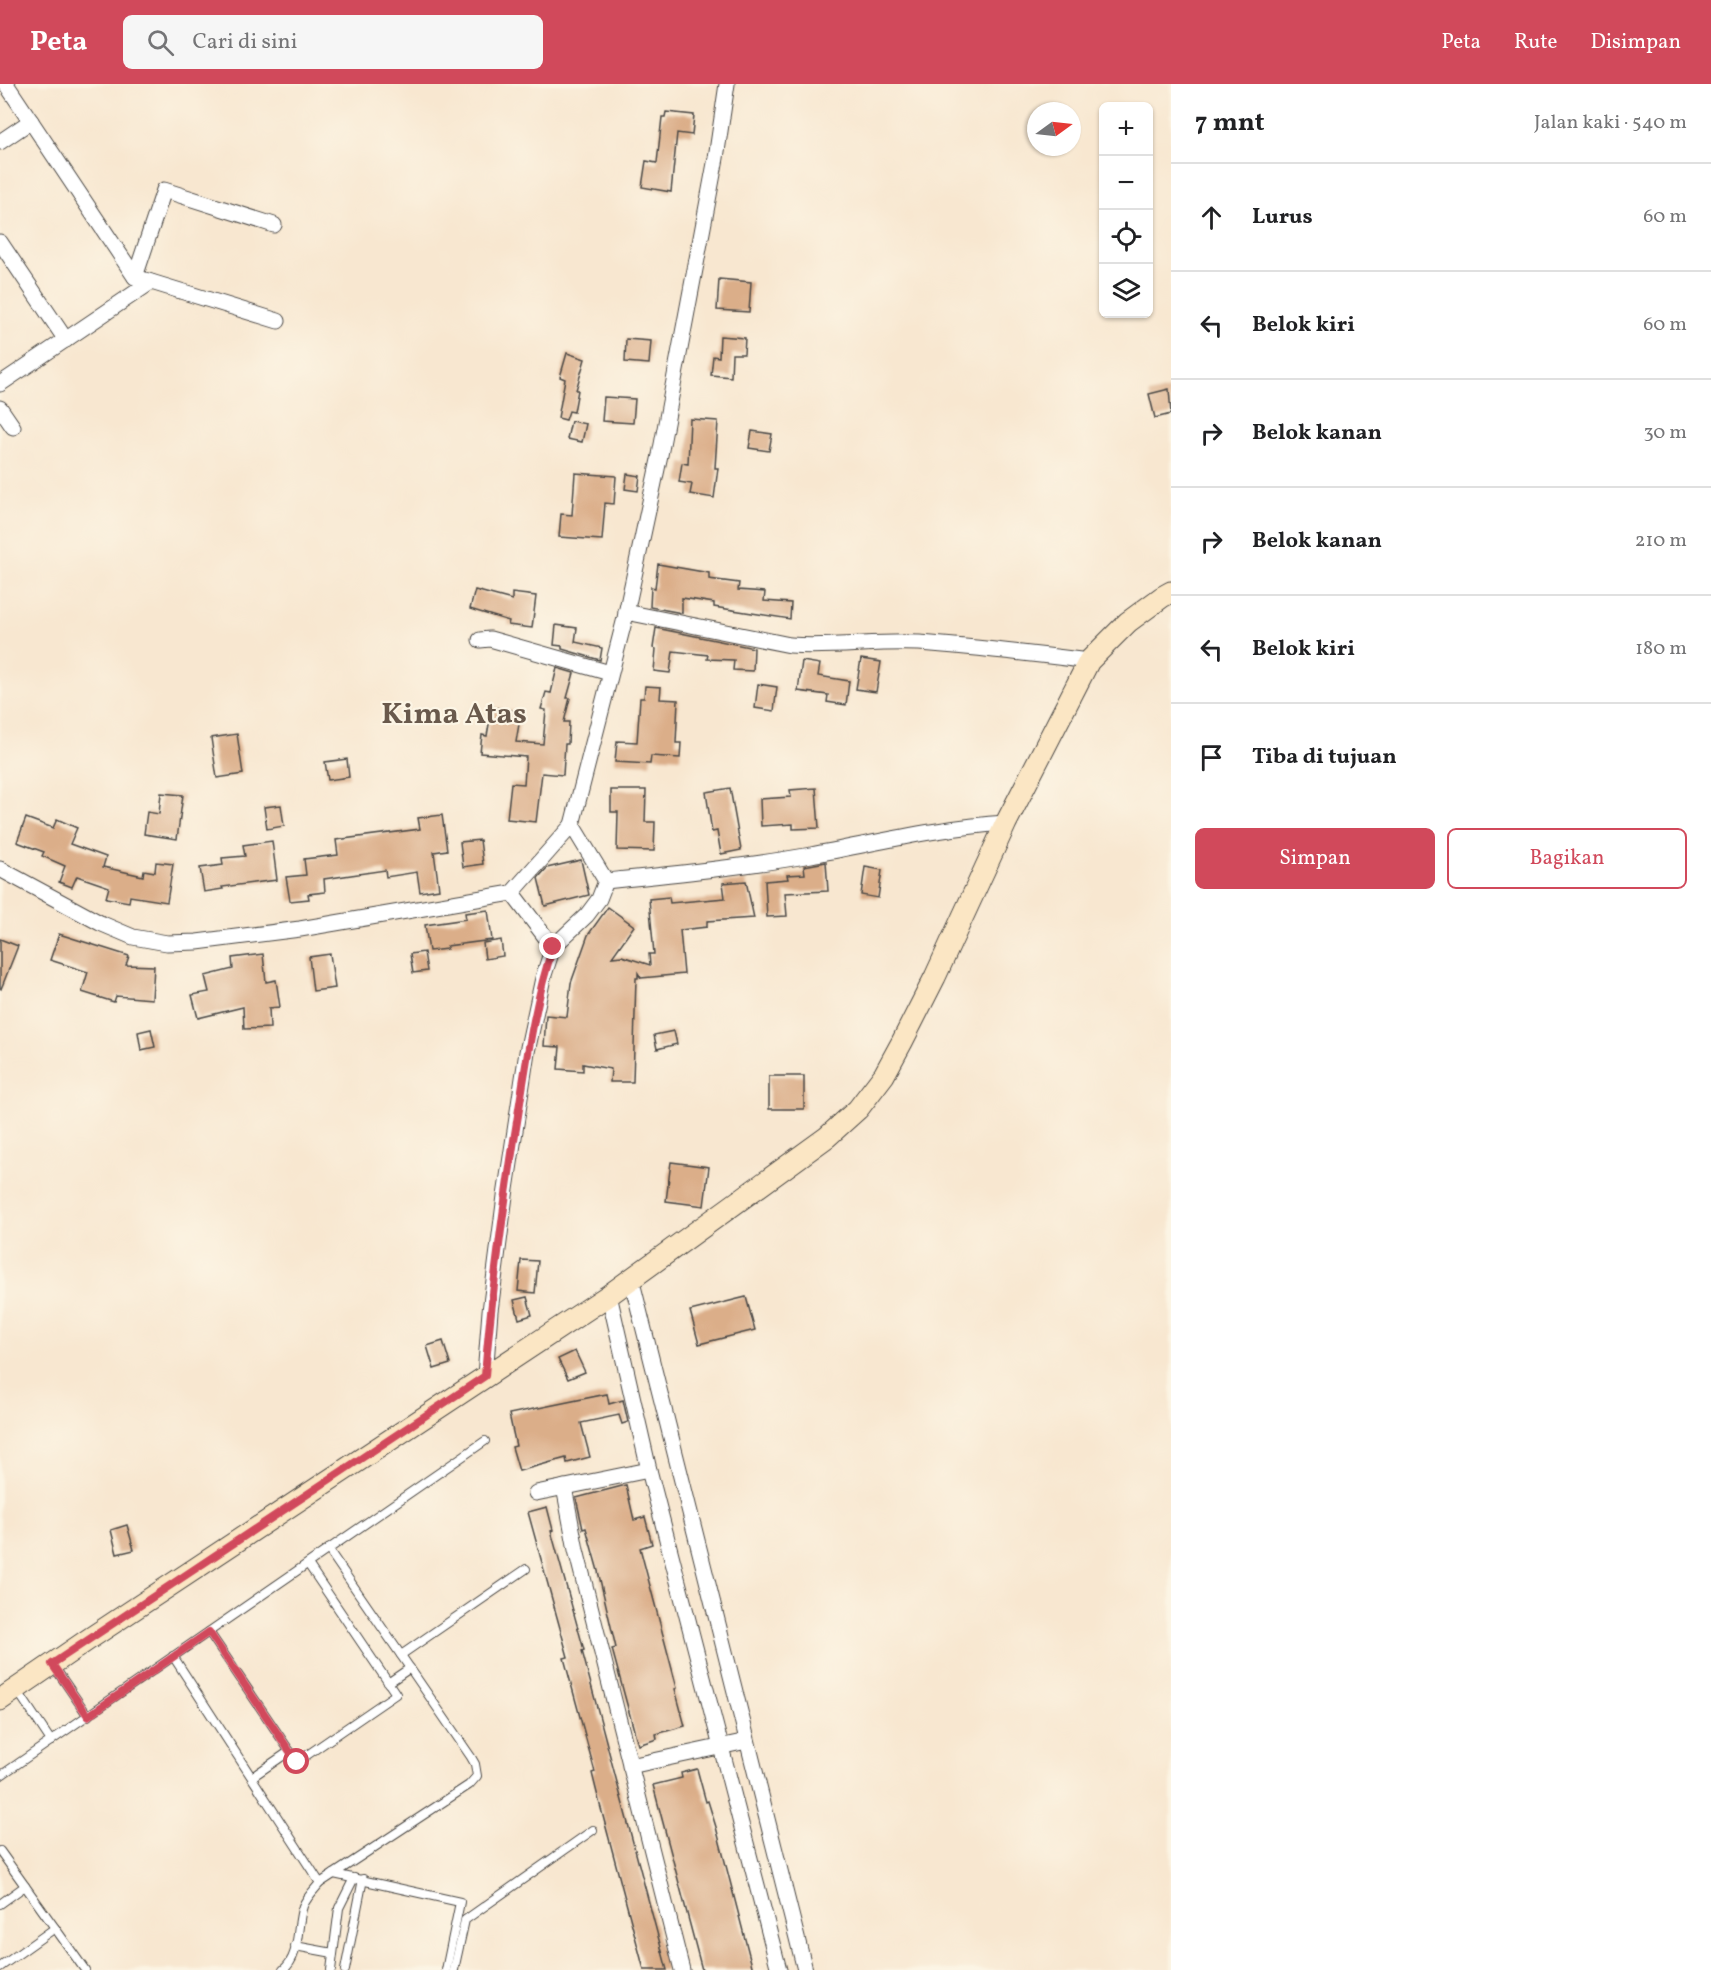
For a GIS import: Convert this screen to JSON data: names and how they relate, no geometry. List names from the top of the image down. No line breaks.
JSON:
{"districts":["Kima Atas"],"north":"right","page":{"header":"Peta","search":"Cari di sini","nav":["Peta","Rute","Disimpan"],"heading":["7 mnt","Jalan kaki · 540 m"],"map_buttons":["+","−"],"list":[["Lurus","60 m"],["Belok kiri","60 m"],["Belok kanan","30 m"],["Belok kanan","210 m"],["Belok kiri","180 m"],"Tiba di tujuan"],"buttons":["Simpan","Bagikan"]}}
